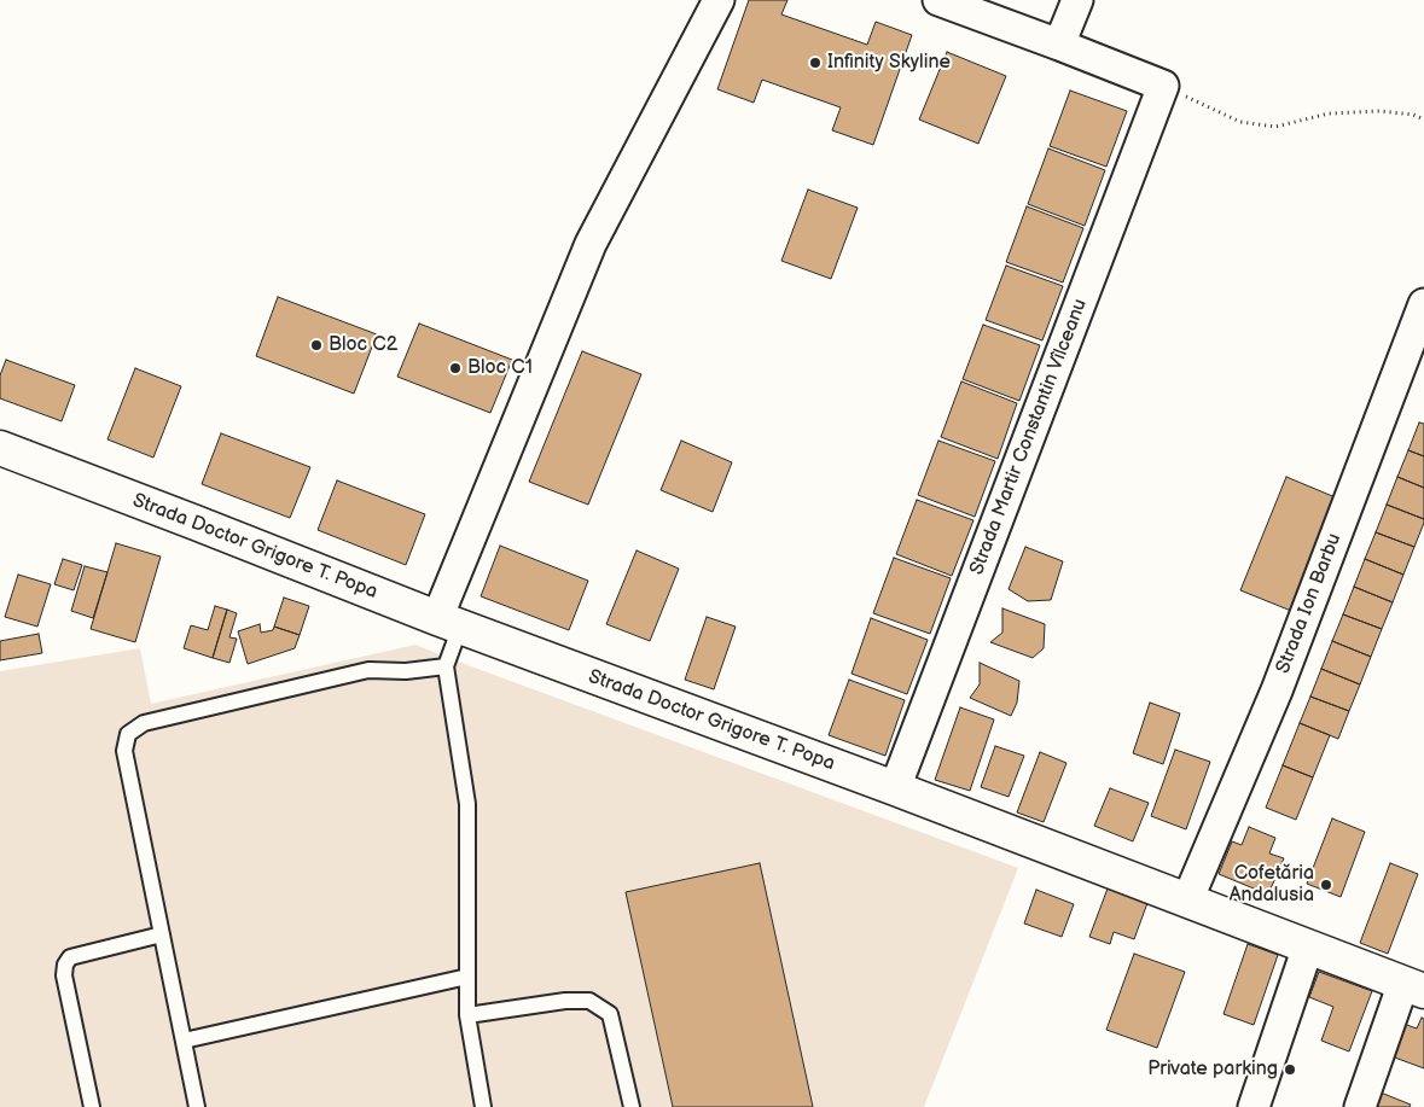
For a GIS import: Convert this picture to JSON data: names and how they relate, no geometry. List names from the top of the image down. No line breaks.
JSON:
{"streets":{"street":["Strada Martir Constantin Vîlceanu","Strada Doctor Grigore T. Popa","Strada Ion Barbu"]},"crossings":[["Strada Martir Constantin Vîlceanu","Strada Doctor Grigore T. Popa"],["Strada Doctor Grigore T. Popa","Strada Ion Barbu"]],"places":["Infinity Skyline","Bloc C2","Bloc C1","Cofetăria Andalusia","Private parking"]}
